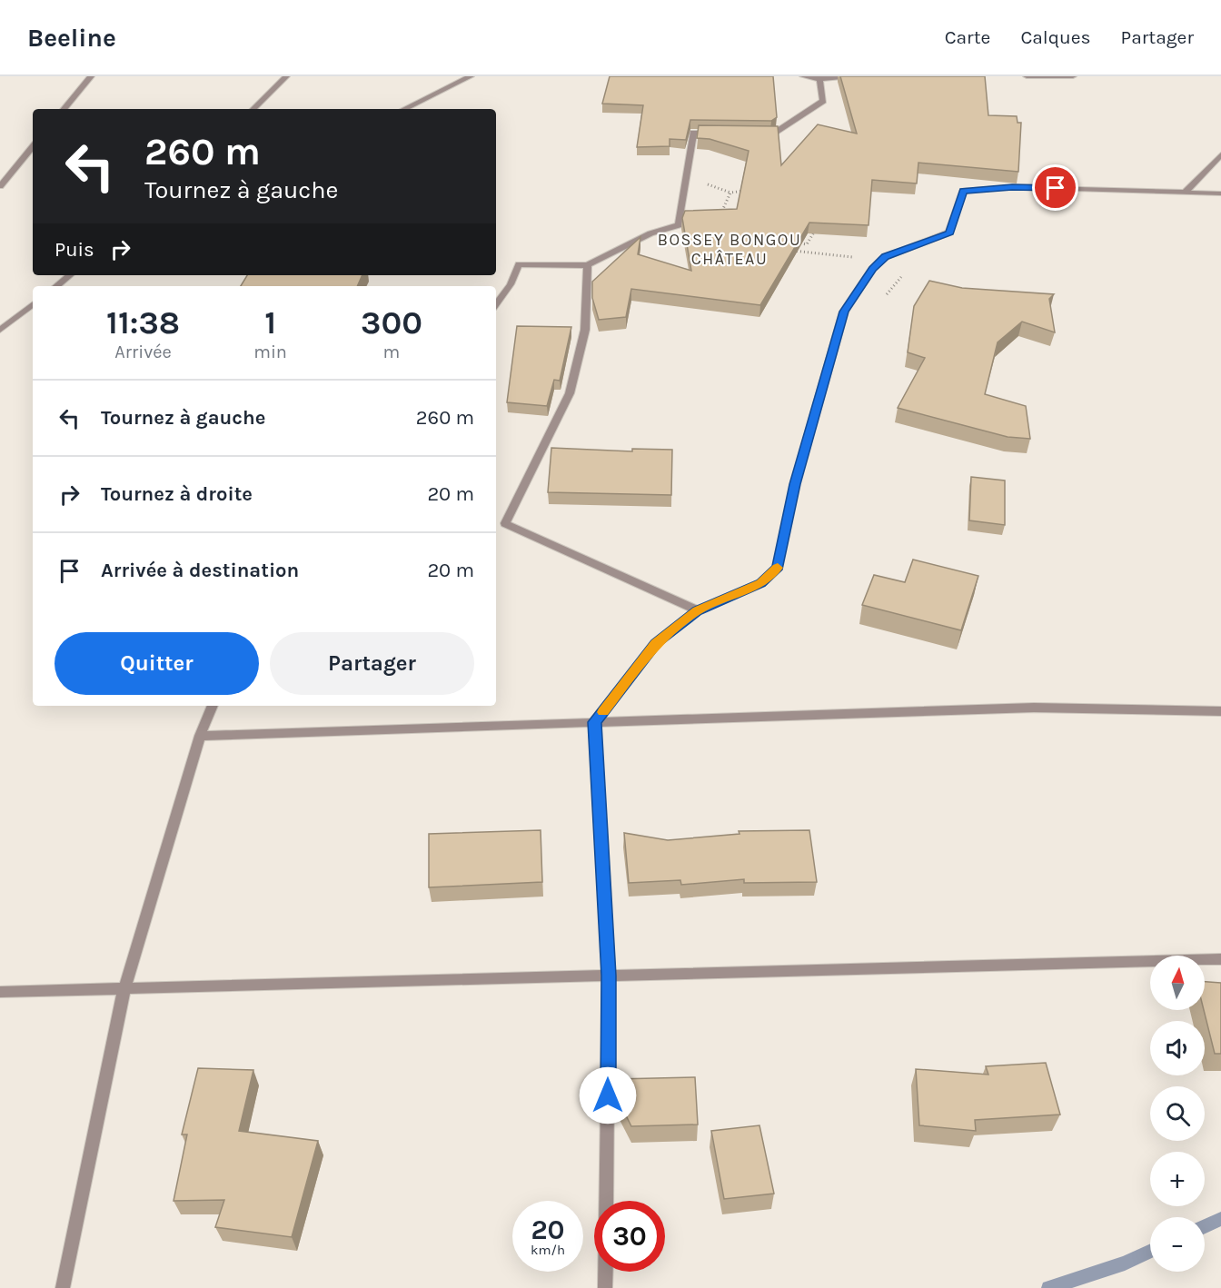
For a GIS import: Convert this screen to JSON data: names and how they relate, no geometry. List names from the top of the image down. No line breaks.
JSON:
{"districts":["BOSSEY BONGOU CHÂTEAU"],"north":"top","page":{"header":"Beeline","nav":["Carte","Calques","Partager"],"turn":["260 m","Tournez à gauche"],"then":"Puis","eta":["11:38","Arrivée","1","min","300","m"],"list":[{"name":"Tournez à gauche","value":"260 m"},{"name":"Tournez à droite","value":"20 m"},{"name":"Arrivée à destination","value":"20 m"}],"buttons":["Quitter","Partager"],"map_buttons":["+","−"],"speed":"20 km/h","limit":"30"}}
